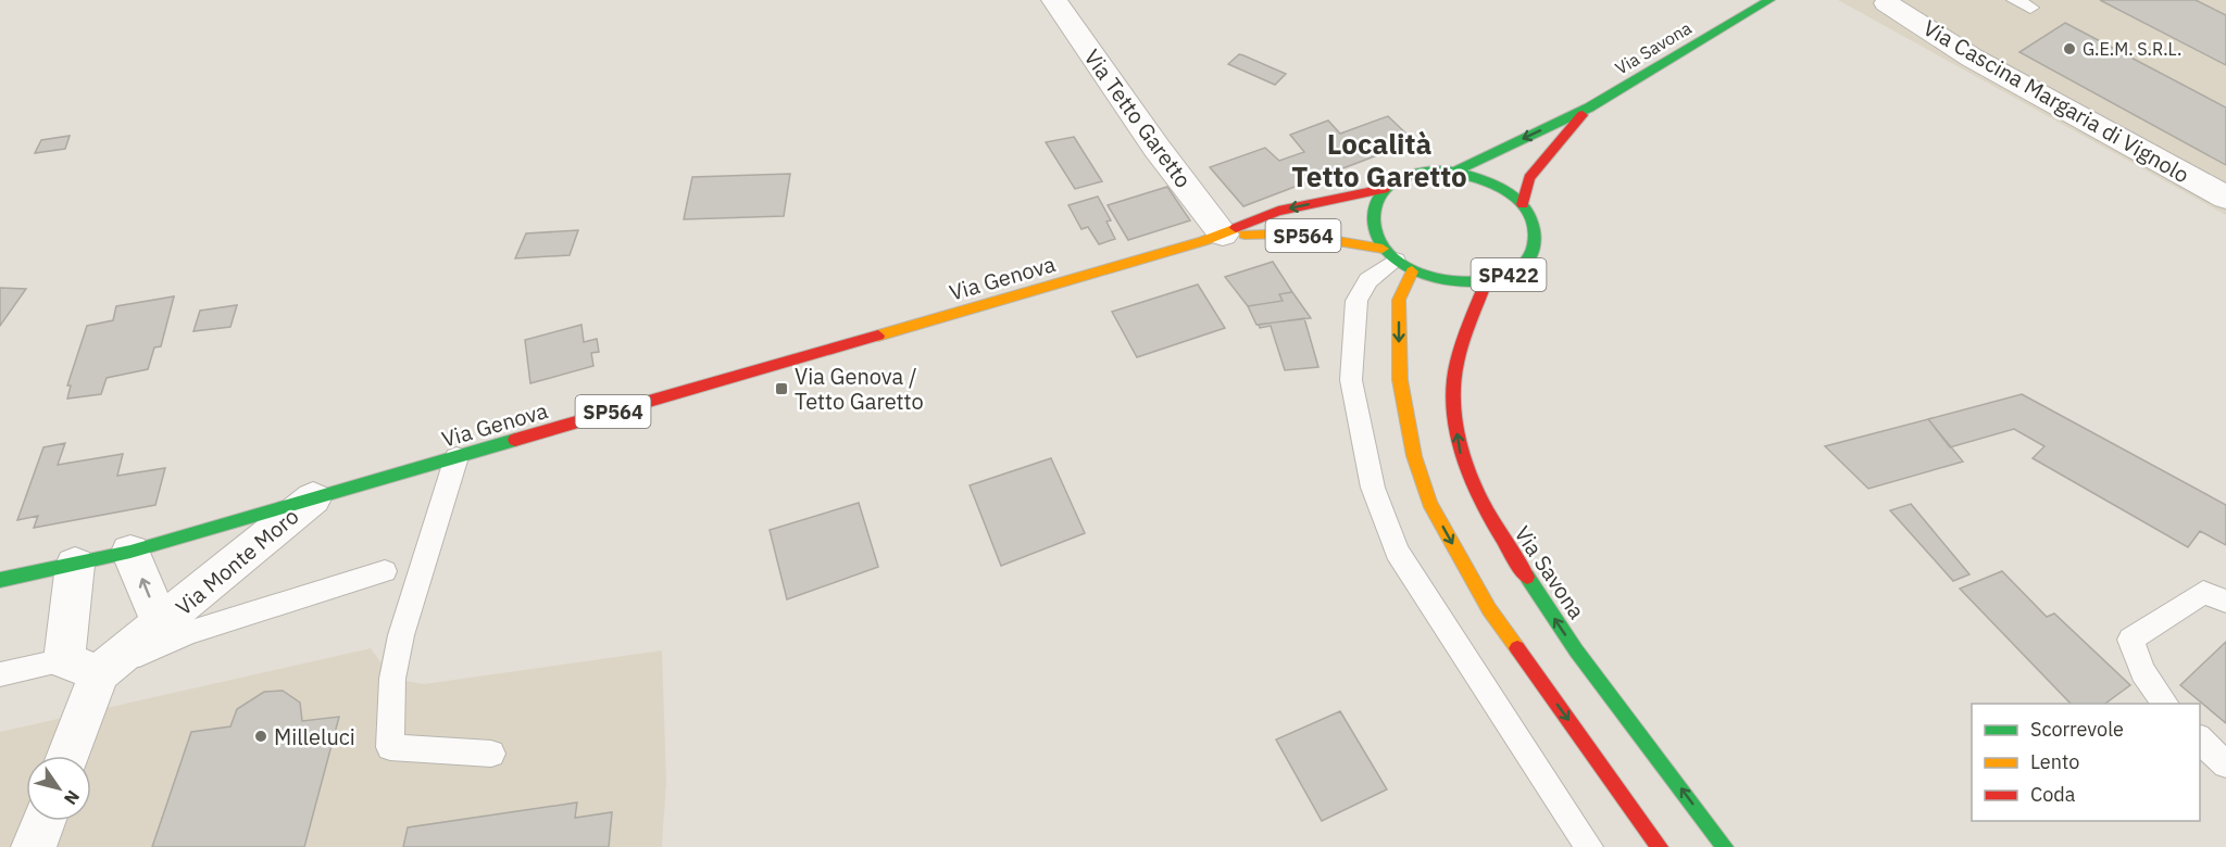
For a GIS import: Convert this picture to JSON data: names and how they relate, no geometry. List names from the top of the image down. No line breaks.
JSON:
{"streets":{"main road":["Via Savona","SP564","SP422","Via Genova"],"street":["Via Cascina Margaria di Vignolo","Via Tetto Garetto","Via Monte Moro"]},"crossings":[["Via Savona","SP422"],["Via Savona","Via Genova"],["Via Tetto Garetto","Via Genova"],["SP422","Via Genova"],["Via Genova","Via Monte Moro"]],"districts":["Località Tetto Garetto"],"places":{"other":["G.E.M. S.R.L.","Milleluci"],"transit":["Via Genova / Tetto Garetto"]},"legend":["Scorrevole","Lento","Coda"],"north":"bottom right"}
